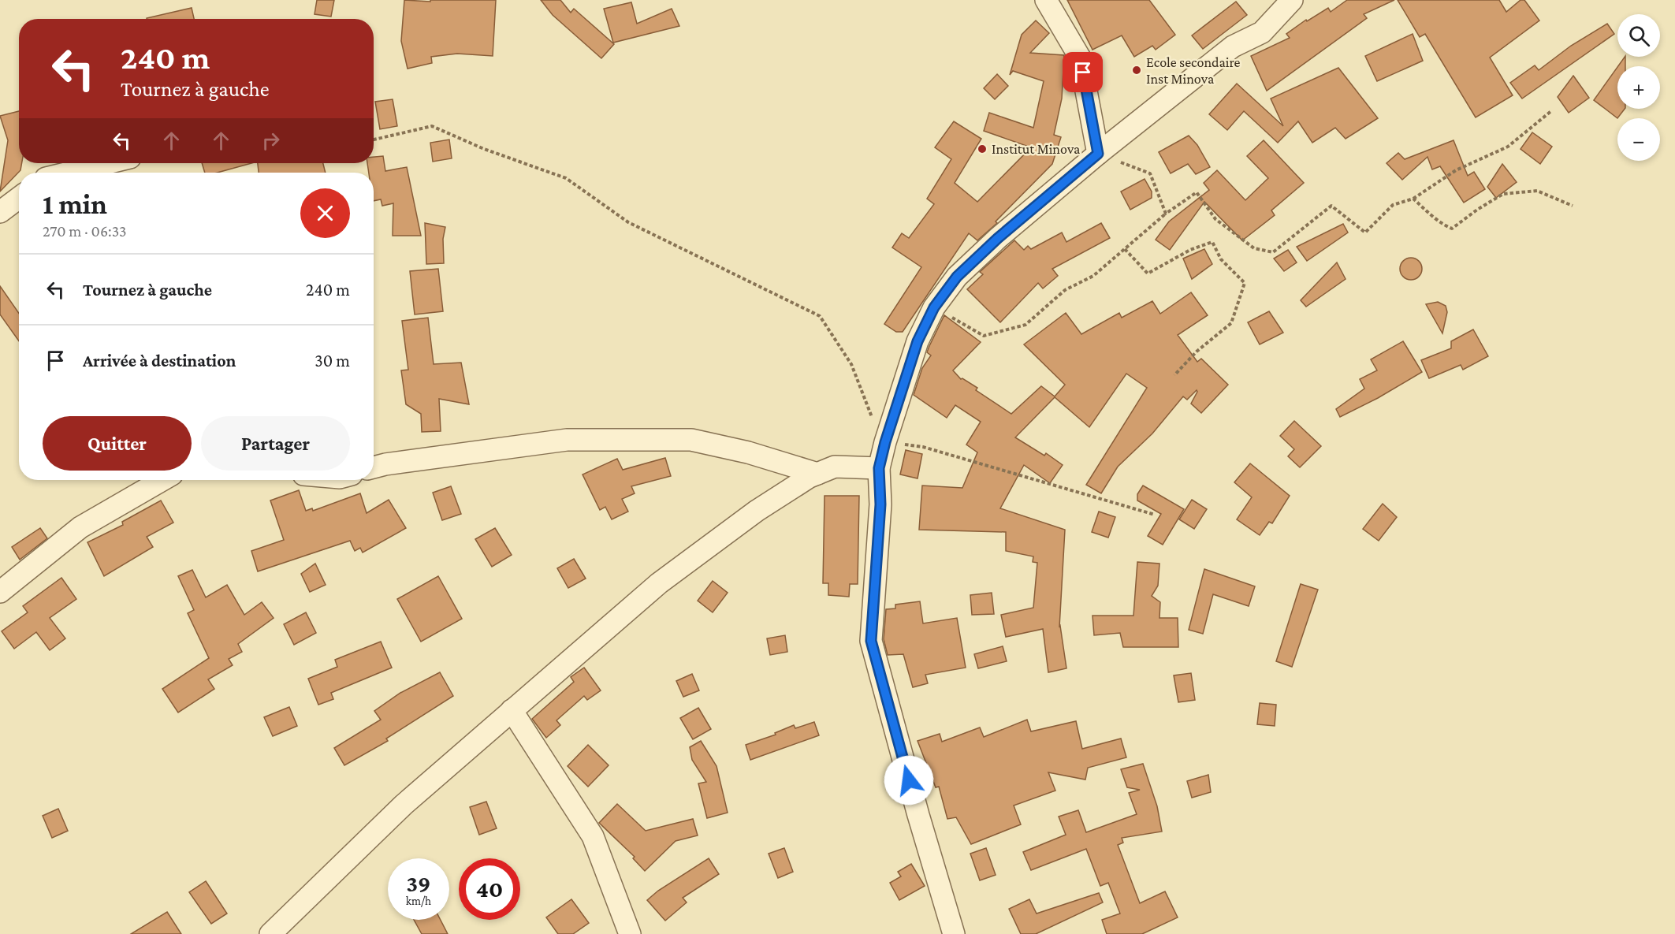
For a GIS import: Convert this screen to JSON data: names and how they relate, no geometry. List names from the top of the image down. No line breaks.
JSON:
{"places":["Ecole secondaire Inst Minova","Institut Minova"],"page":{"map_buttons":["+","−"],"turn":["240 m","Tournez à gauche"],"heading":["1 min","270 m · 06:33"],"list":[{"name":"Tournez à gauche","value":"240 m"},{"name":"Arrivée à destination","value":"30 m"}],"buttons":["Quitter","Partager"],"speed":"39 km/h","limit":"40"}}
